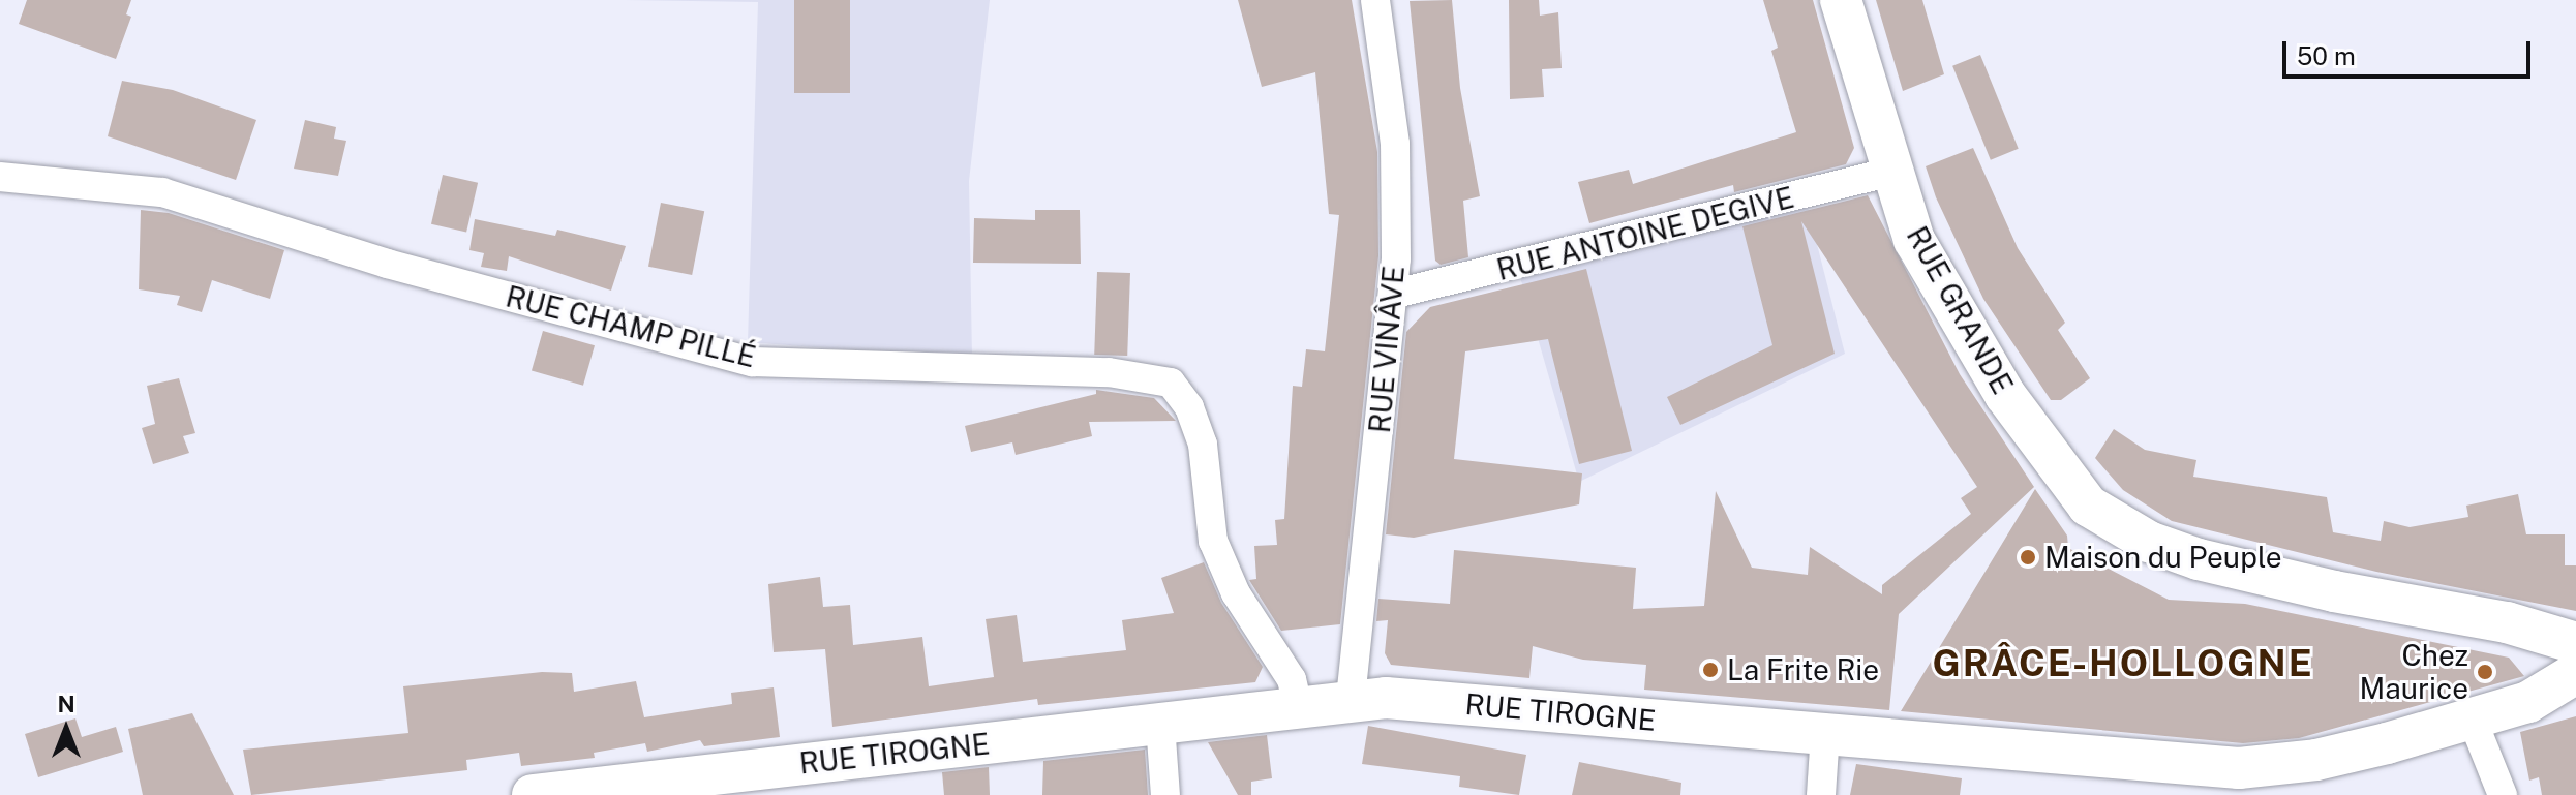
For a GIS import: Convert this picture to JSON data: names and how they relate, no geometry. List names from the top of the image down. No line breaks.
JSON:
{"streets":{"street":["RUE ANTOINE DEGIVE","RUE GRANDE","RUE CHAMP PILLÉ","RUE VINÂVE","RUE TIROGNE"]},"crossings":[["RUE ANTOINE DEGIVE","RUE GRANDE"],["RUE ANTOINE DEGIVE","RUE VINÂVE"],["RUE CHAMP PILLÉ","RUE TIROGNE"],["RUE VINÂVE","RUE TIROGNE"]],"districts":["GRÂCE-HOLLOGNE"],"places":["Maison du Peuple","La Frite Rie","Chez Maurice"],"scale_bar":"50 m","north":"top"}
